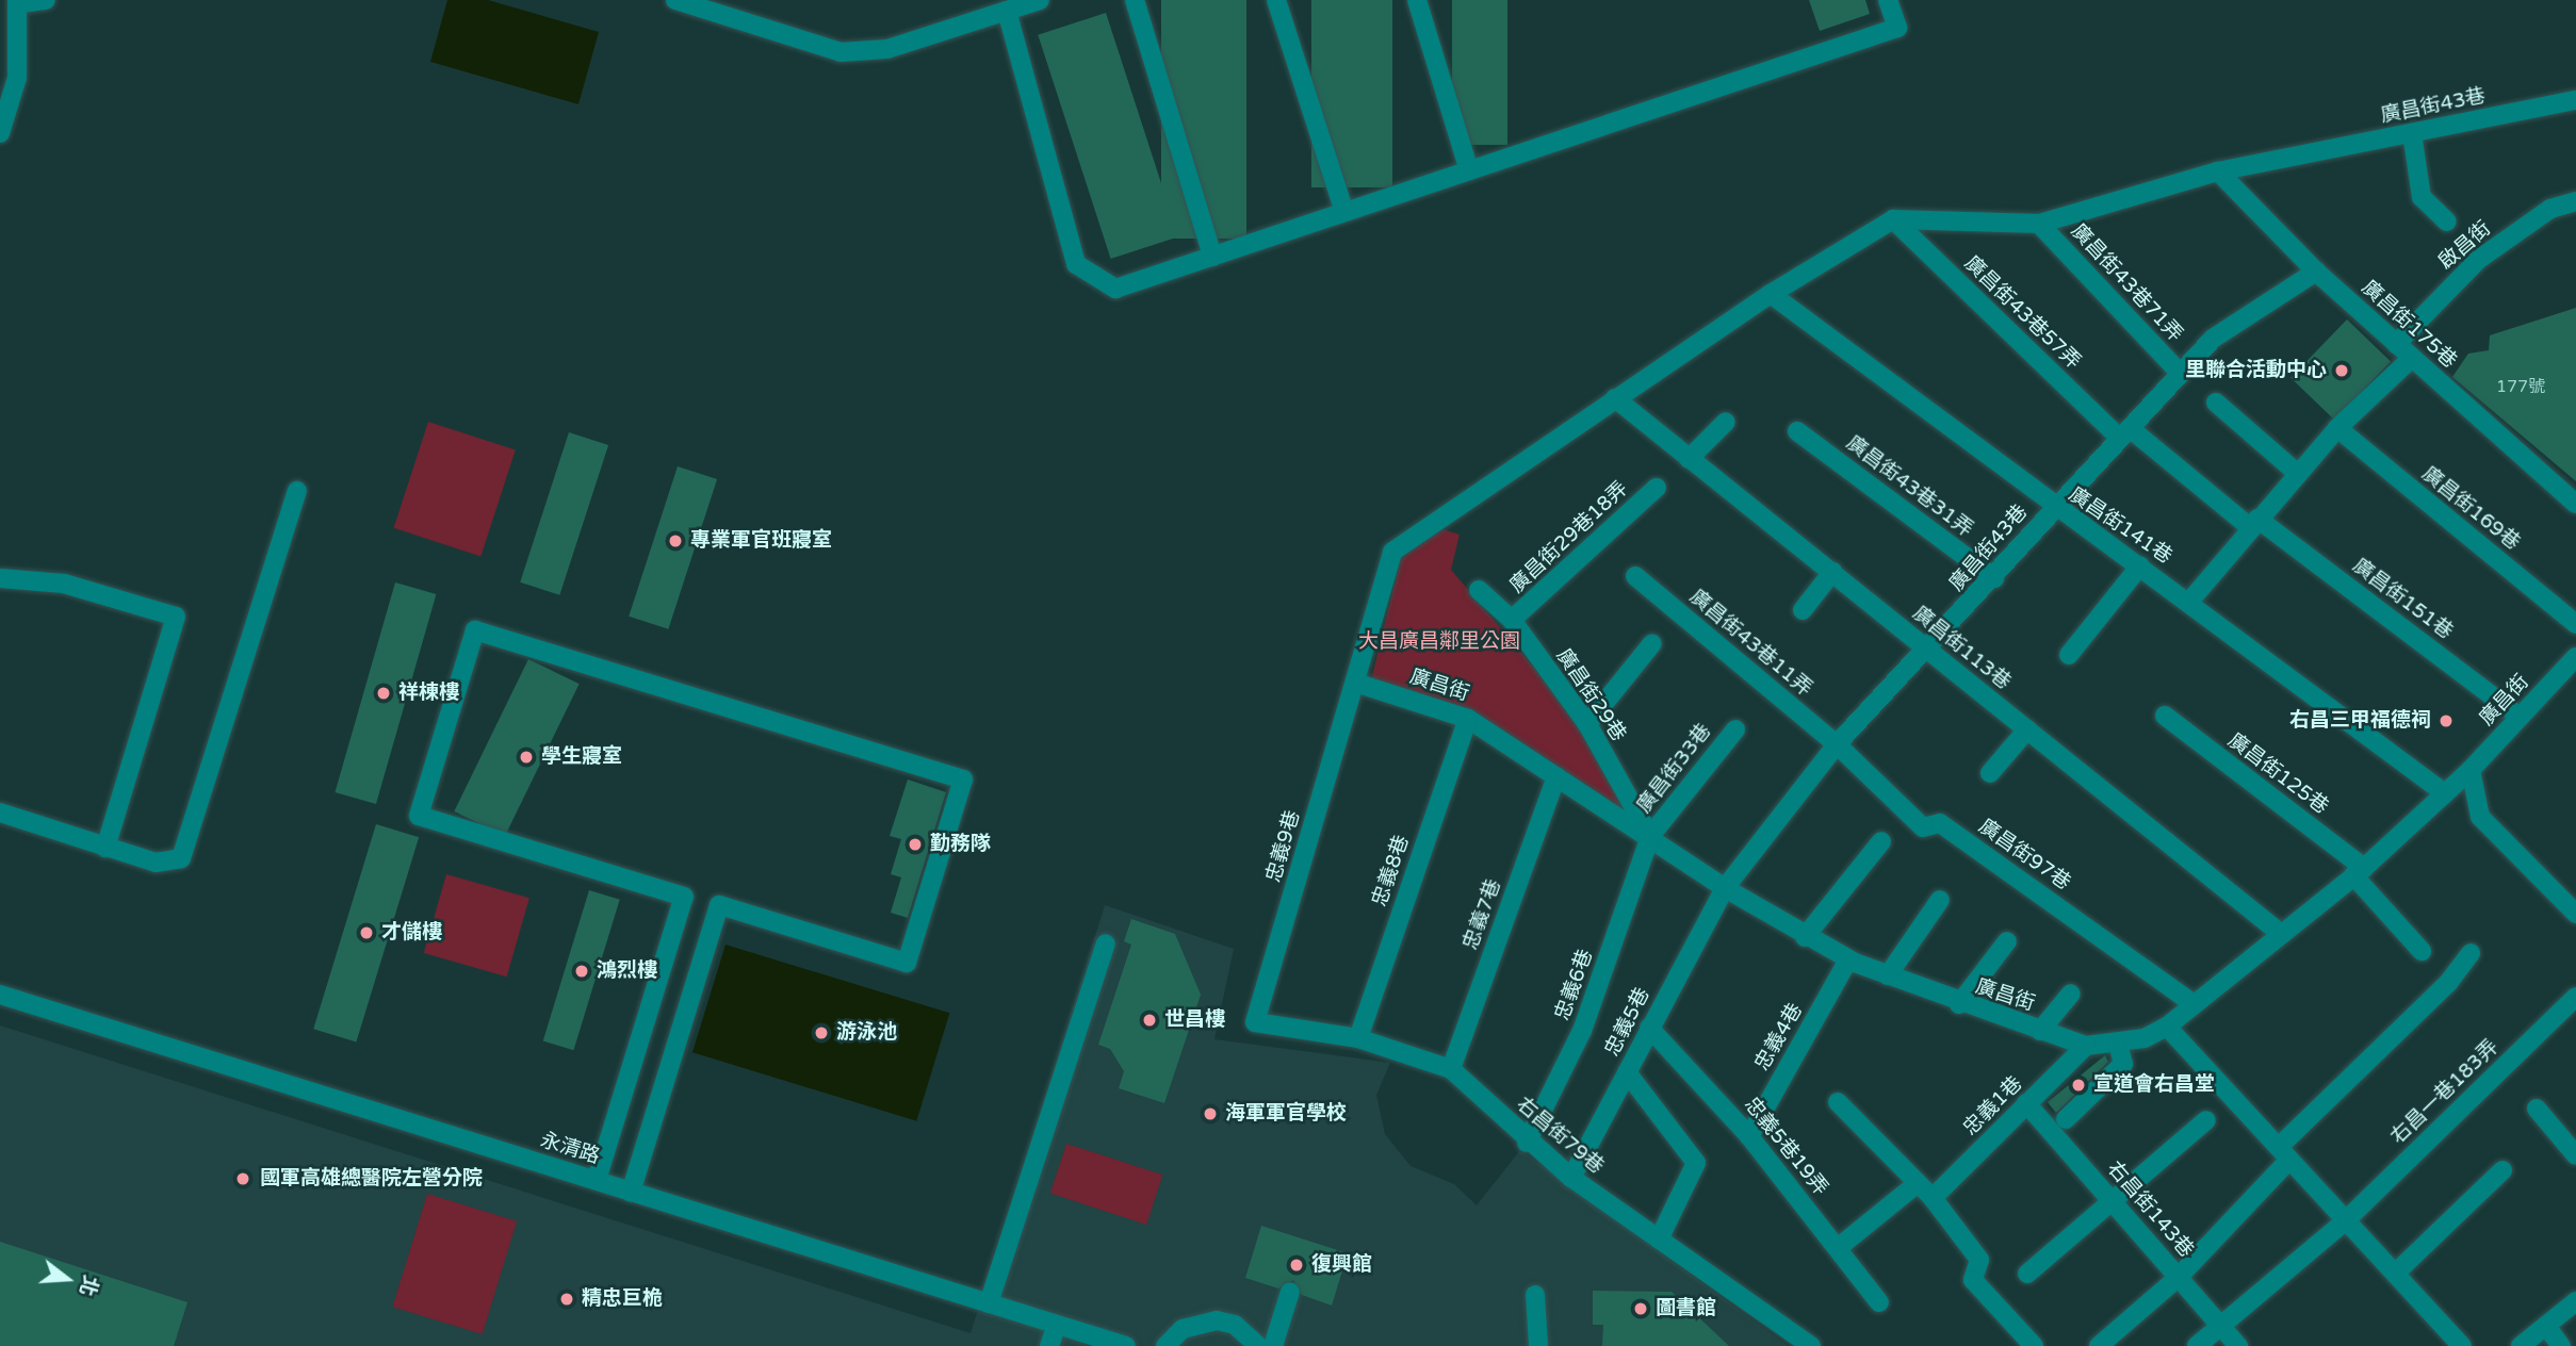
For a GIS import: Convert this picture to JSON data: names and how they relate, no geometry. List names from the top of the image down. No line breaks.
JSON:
{"streets":{"street":["廣昌街43巷","啟昌街","廣昌街43巷71弄","廣昌街43巷57弄","廣昌街175巷","廣昌街43巷31弄","廣昌街169巷","廣昌街141巷","廣昌街29巷18弄","廣昌街151巷","廣昌街43巷11弄","廣昌街113巷","廣昌街","廣昌街29巷","廣昌街33巷","廣昌街125巷","忠義9巷","廣昌街97巷","忠義8巷","忠義7巷","忠義6巷","忠義5巷","忠義4巷","右昌一巷183弄","忠義1巷","右昌街79巷","忠義5巷19弄","永清路","右昌街143巷"]},"crossings":[["廣昌街43巷","廣昌街43巷71弄"],["廣昌街43巷","廣昌街43巷57弄"],["廣昌街43巷","廣昌街175巷"],["廣昌街43巷","廣昌街43巷31弄"],["廣昌街43巷","廣昌街141巷"],["廣昌街43巷","廣昌街43巷11弄"],["廣昌街43巷","廣昌街113巷"],["廣昌街43巷","廣昌街"],["廣昌街43巷","忠義9巷"],["廣昌街43巷","廣昌街97巷"],["廣昌街43巷","忠義5巷"],["啟昌街","廣昌街175巷"],["廣昌街43巷57弄","廣昌街151巷"],["廣昌街43巷57弄","忠義9巷"],["廣昌街141巷","廣昌街"],["廣昌街141巷","忠義9巷"],["廣昌街29巷18弄","廣昌街29巷"],["廣昌街151巷","廣昌街"],["廣昌街43巷11弄","廣昌街97巷"],["廣昌街113巷","廣昌街"],["廣昌街113巷","忠義9巷"],["廣昌街","廣昌街29巷"],["廣昌街","廣昌街33巷"],["廣昌街","廣昌街125巷"],["廣昌街","忠義9巷"],["廣昌街","廣昌街97巷"],["廣昌街","忠義8巷"],["廣昌街","忠義7巷"],["廣昌街","忠義6巷"],["廣昌街","忠義5巷"],["廣昌街","忠義4巷"],["廣昌街","忠義1巷"],["廣昌街29巷","廣昌街33巷"],["廣昌街29巷","忠義6巷"],["廣昌街33巷","忠義6巷"],["忠義9巷","右昌街79巷"],["忠義8巷","右昌街79巷"],["忠義7巷","右昌街79巷"],["忠義6巷","右昌街79巷"],["忠義5巷","右昌街79巷"],["忠義5巷","忠義5巷19弄"],["忠義4巷","忠義5巷19弄"],["右昌一巷183弄","右昌街143巷"],["忠義1巷","右昌街143巷"]],"parks":["大昌廣昌鄰里公園"],"places":["里聯合活動中心","專業軍官班寢室","祥棟樓","右昌三甲福德祠","學生寢室","勤務隊","才儲樓","鴻烈樓","世昌樓","游泳池","宣道會右昌堂","海軍軍官學校","國軍高雄總醫院左營分院","復興館","精忠巨桅","圖書館"],"house_numbers":["177號"],"north":"right"}
